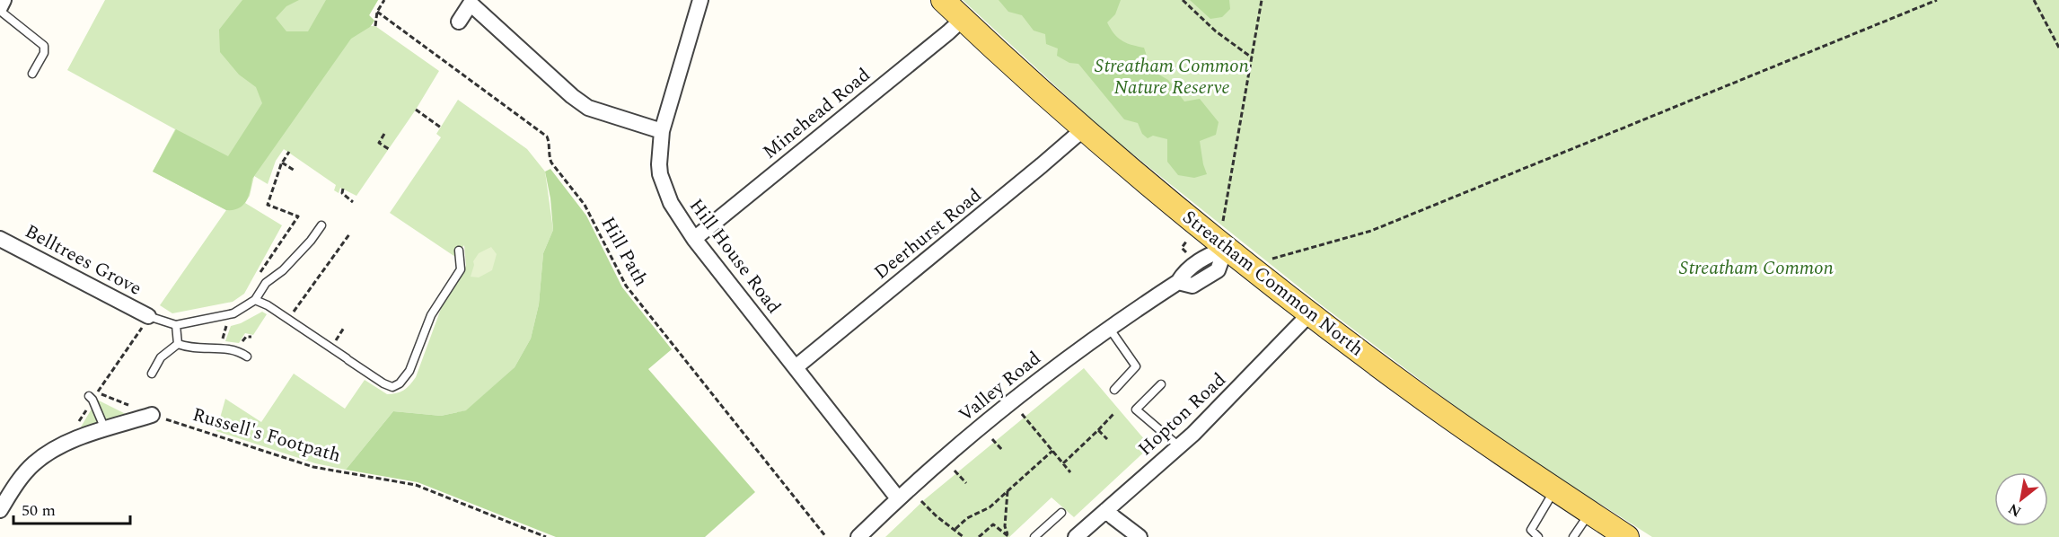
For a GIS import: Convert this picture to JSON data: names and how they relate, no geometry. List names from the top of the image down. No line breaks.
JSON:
{"streets":{"main road":["Streatham Common North"],"street":["Minehead Road","Deerhurst Road","Hill House Road","Belltrees Grove","Valley Road","Hopton Road"],"path":["Hill Path","Russell's Footpath"]},"crossings":[["Minehead Road","Hill House Road"],["Minehead Road","Streatham Common North"],["Deerhurst Road","Hill House Road"],["Deerhurst Road","Streatham Common North"],["Hill House Road","Valley Road"],["Belltrees Grove","Russell's Footpath"],["Streatham Common North","Valley Road"],["Streatham Common North","Hopton Road"]],"parks":["Streatham Common Nature Reserve","Streatham Common"],"scale_bar":"50 m","north":"bottom left"}
